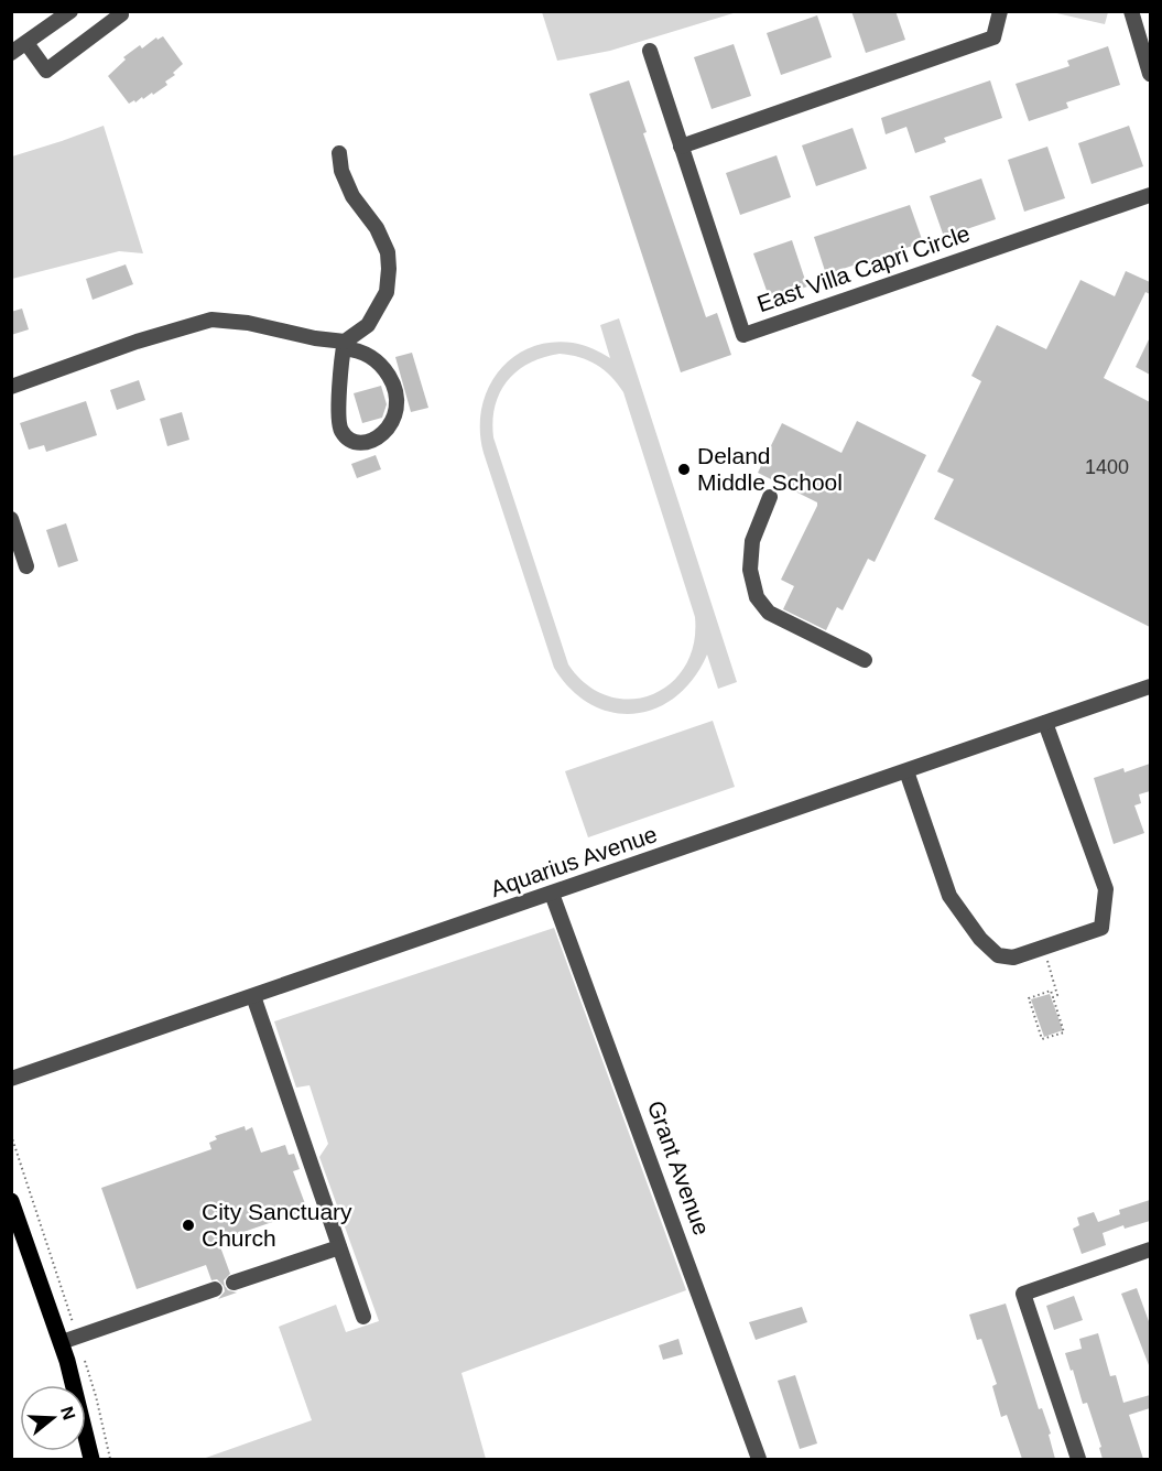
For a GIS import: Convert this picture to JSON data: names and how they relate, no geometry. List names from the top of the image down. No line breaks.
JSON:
{"streets":{"street":["East Villa Capri Circle","Aquarius Avenue","Grant Avenue"]},"crossings":[["Aquarius Avenue","Grant Avenue"]],"places":["Deland Middle School","City Sanctuary Church"],"house_numbers":["1400"],"north":"right"}
